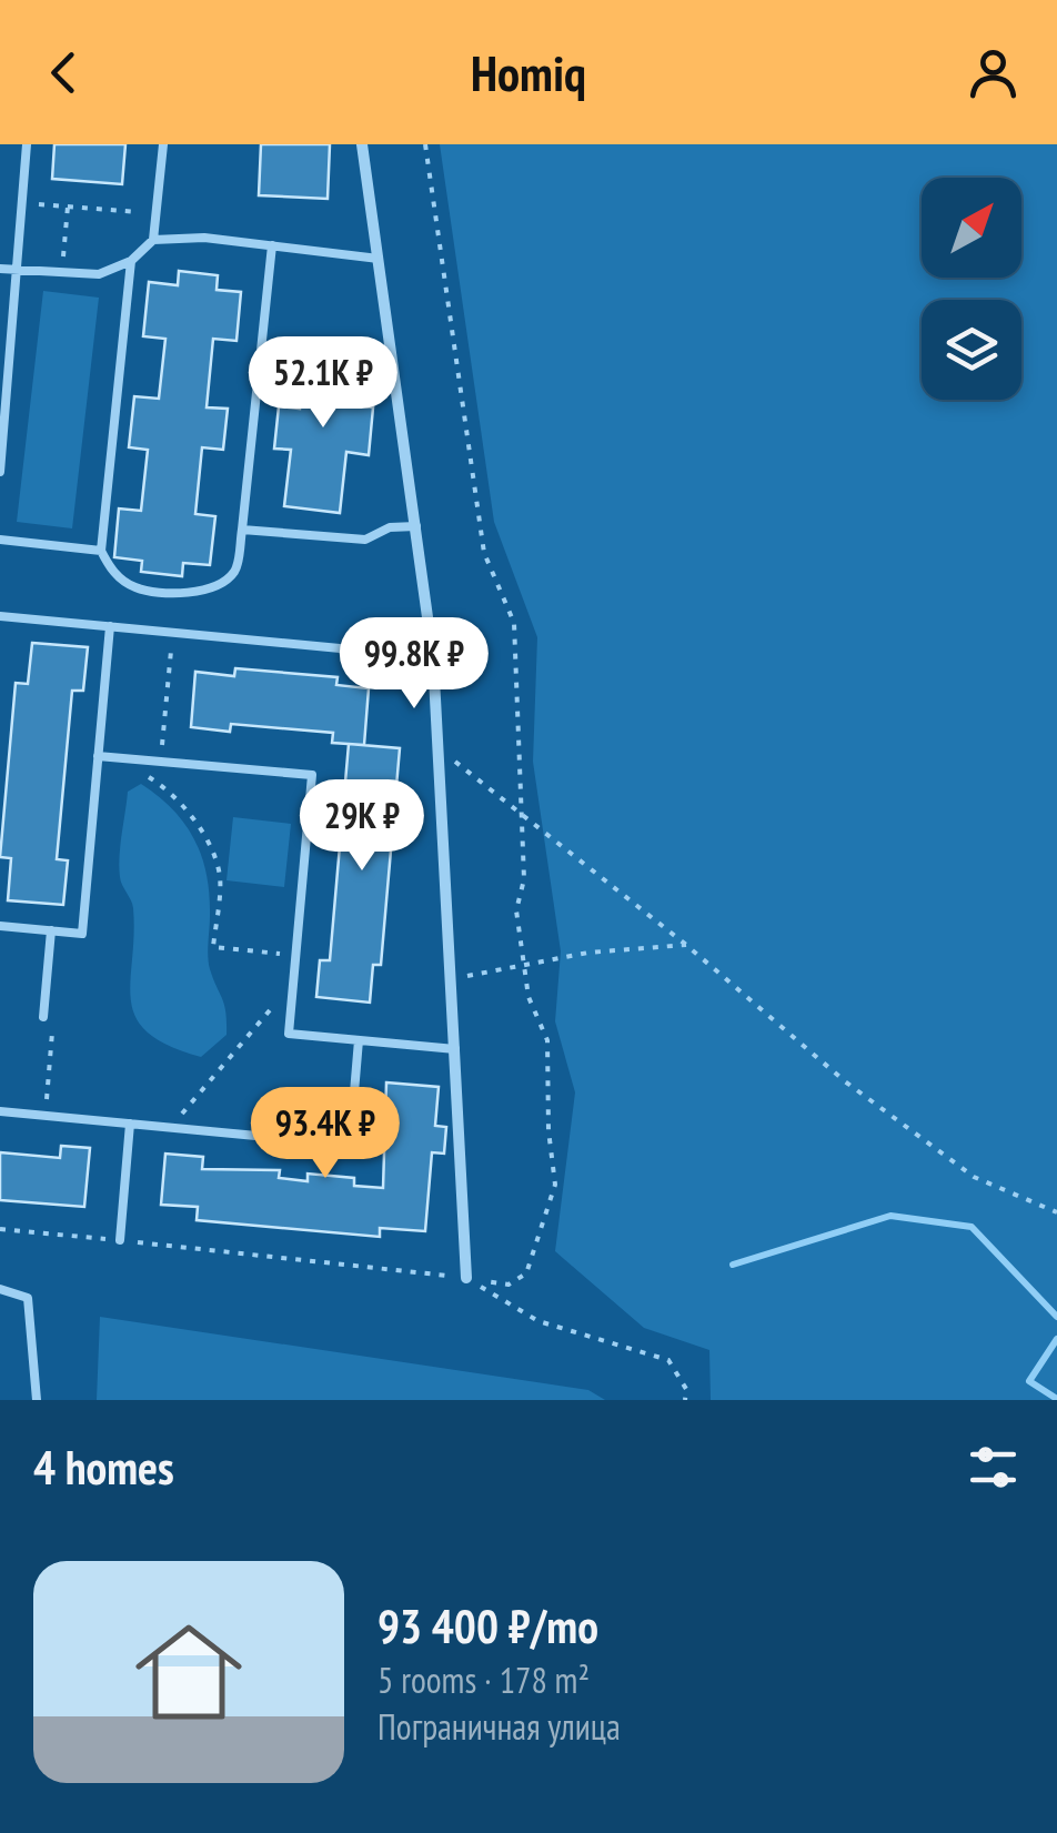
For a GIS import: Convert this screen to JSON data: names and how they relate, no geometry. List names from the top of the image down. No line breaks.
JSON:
{"north":"top right","page":{"header":"Homiq","price":["52.1K ₽","99.8K ₽","29K ₽","93.4K ₽"],"heading":"4 homes","list":[{"name":"93 400 ₽/mo","note":"5 rooms · 178 m² · Пограничная улица"}]}}
